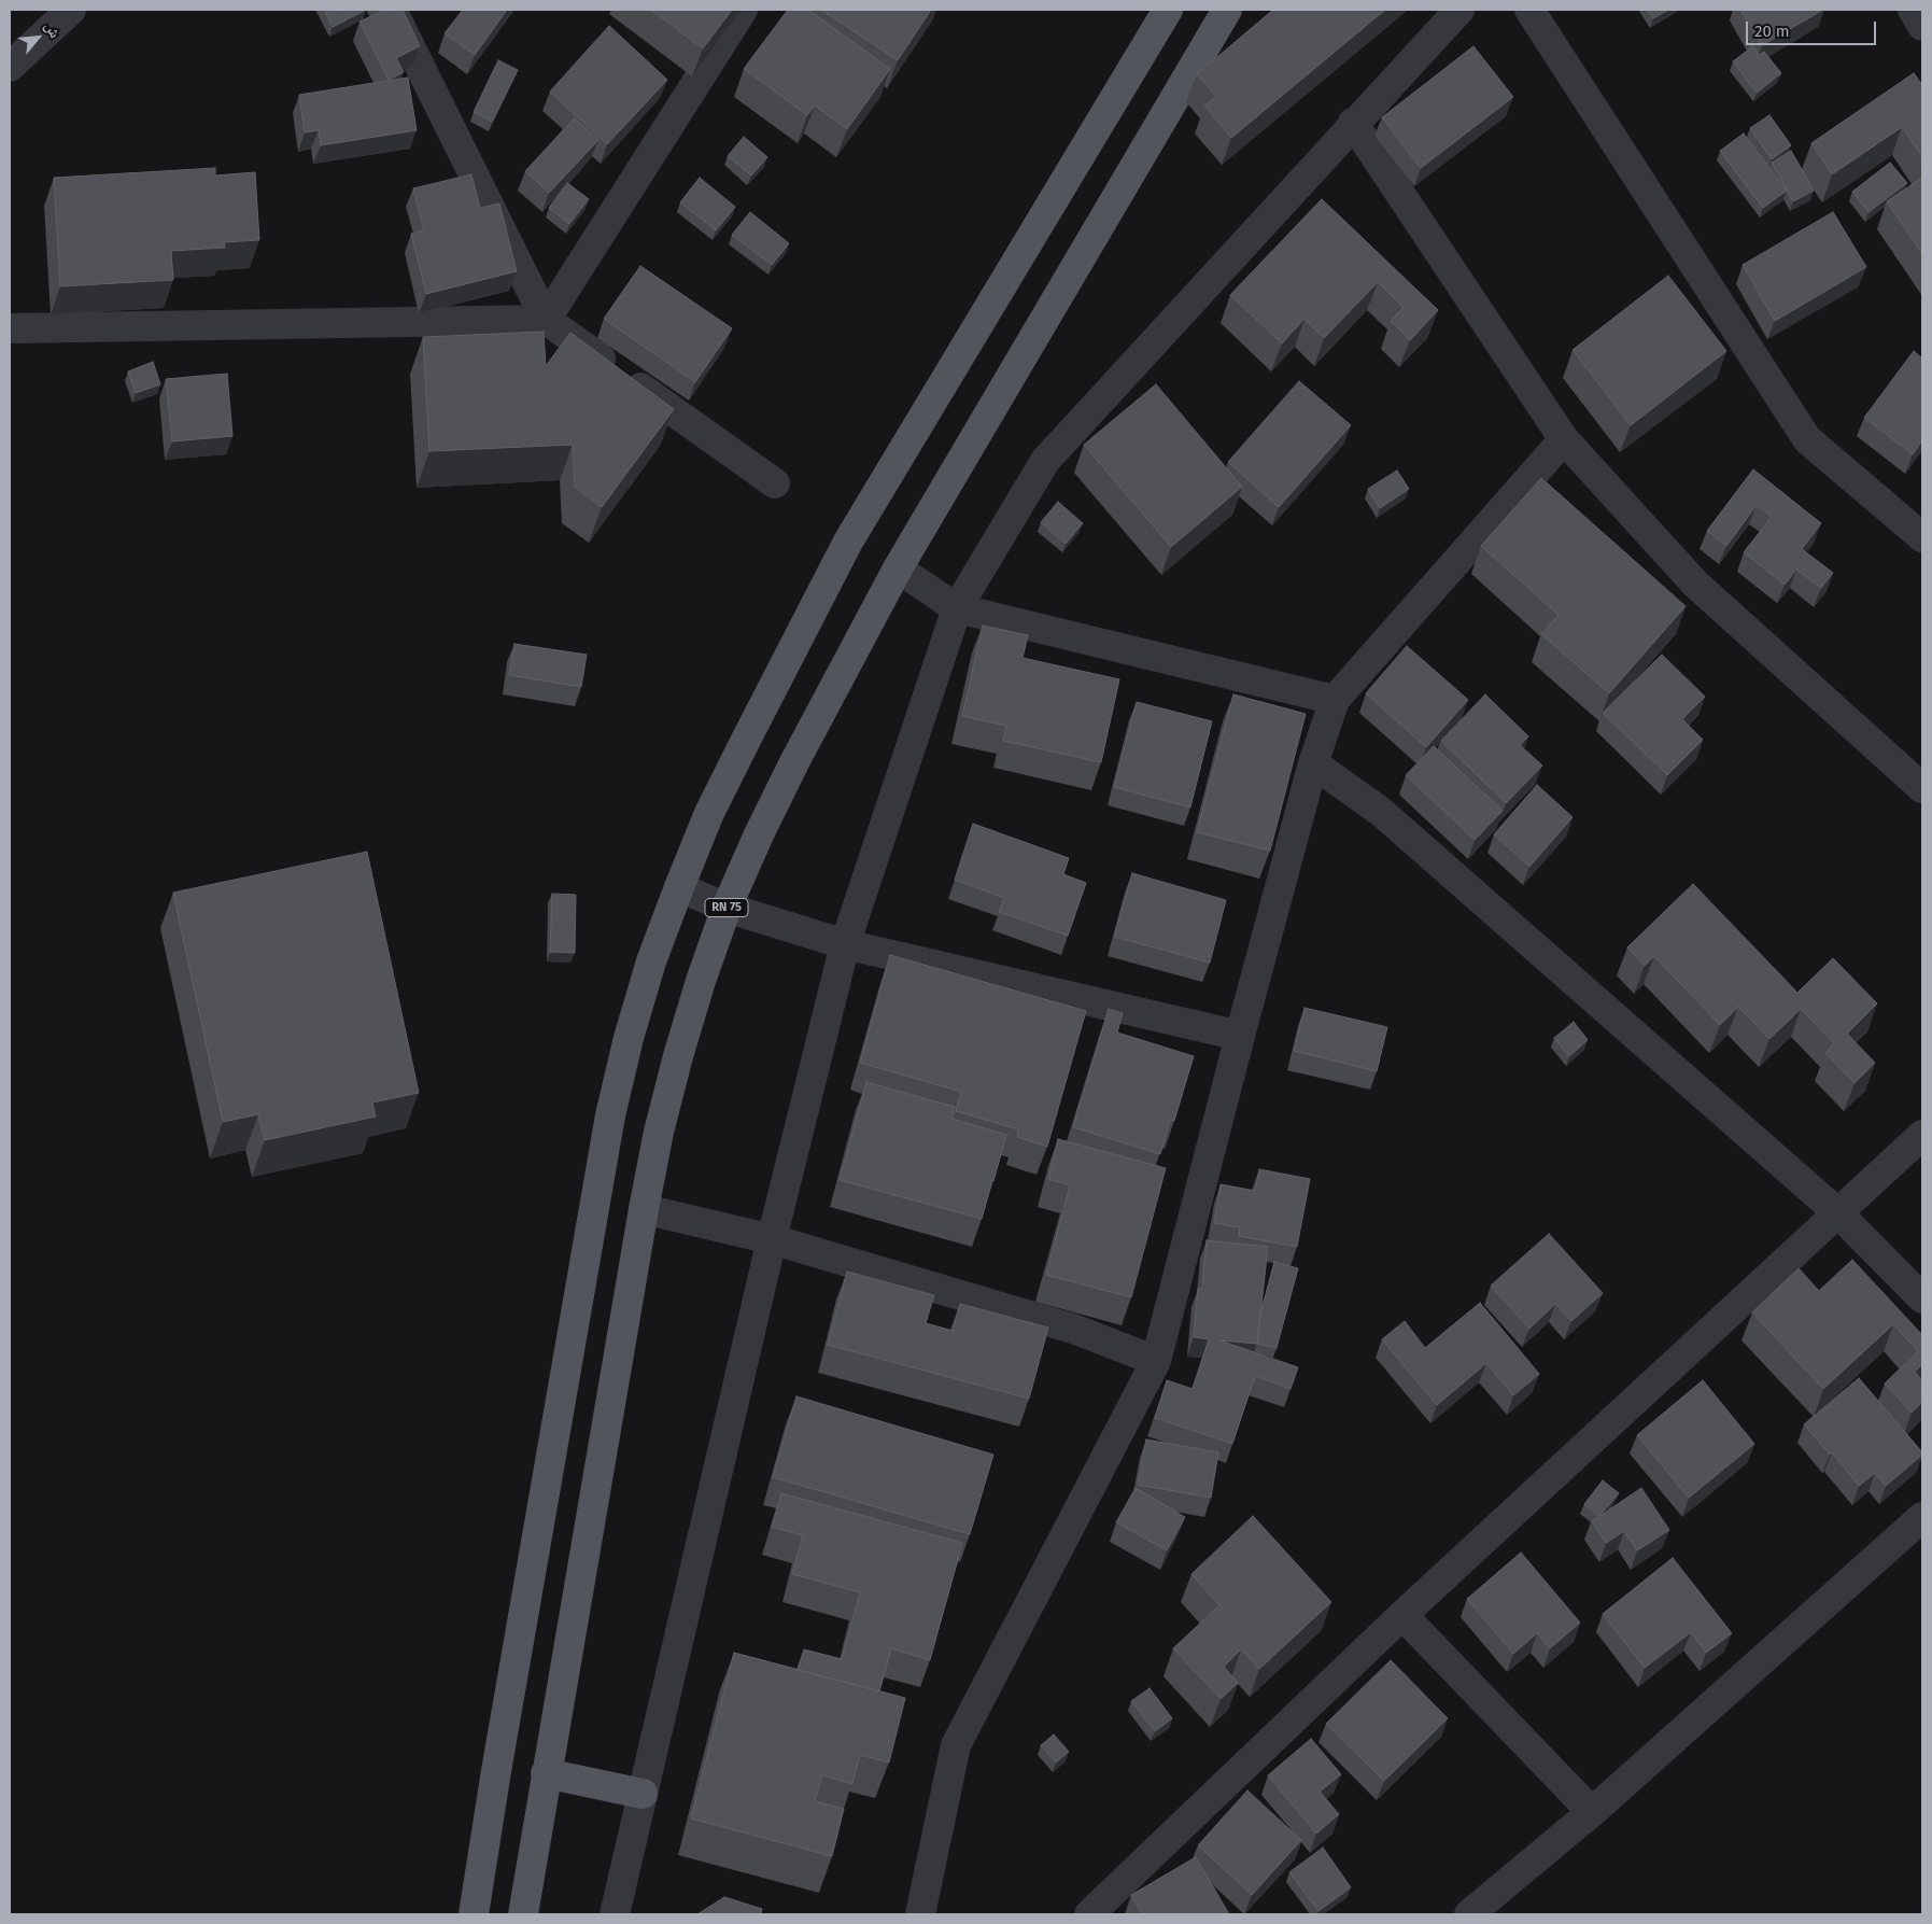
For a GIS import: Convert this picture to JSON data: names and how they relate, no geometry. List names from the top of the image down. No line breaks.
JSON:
{"streets":{"main road":["RN 75"]},"scale_bar":"20 m","north":"top right"}
